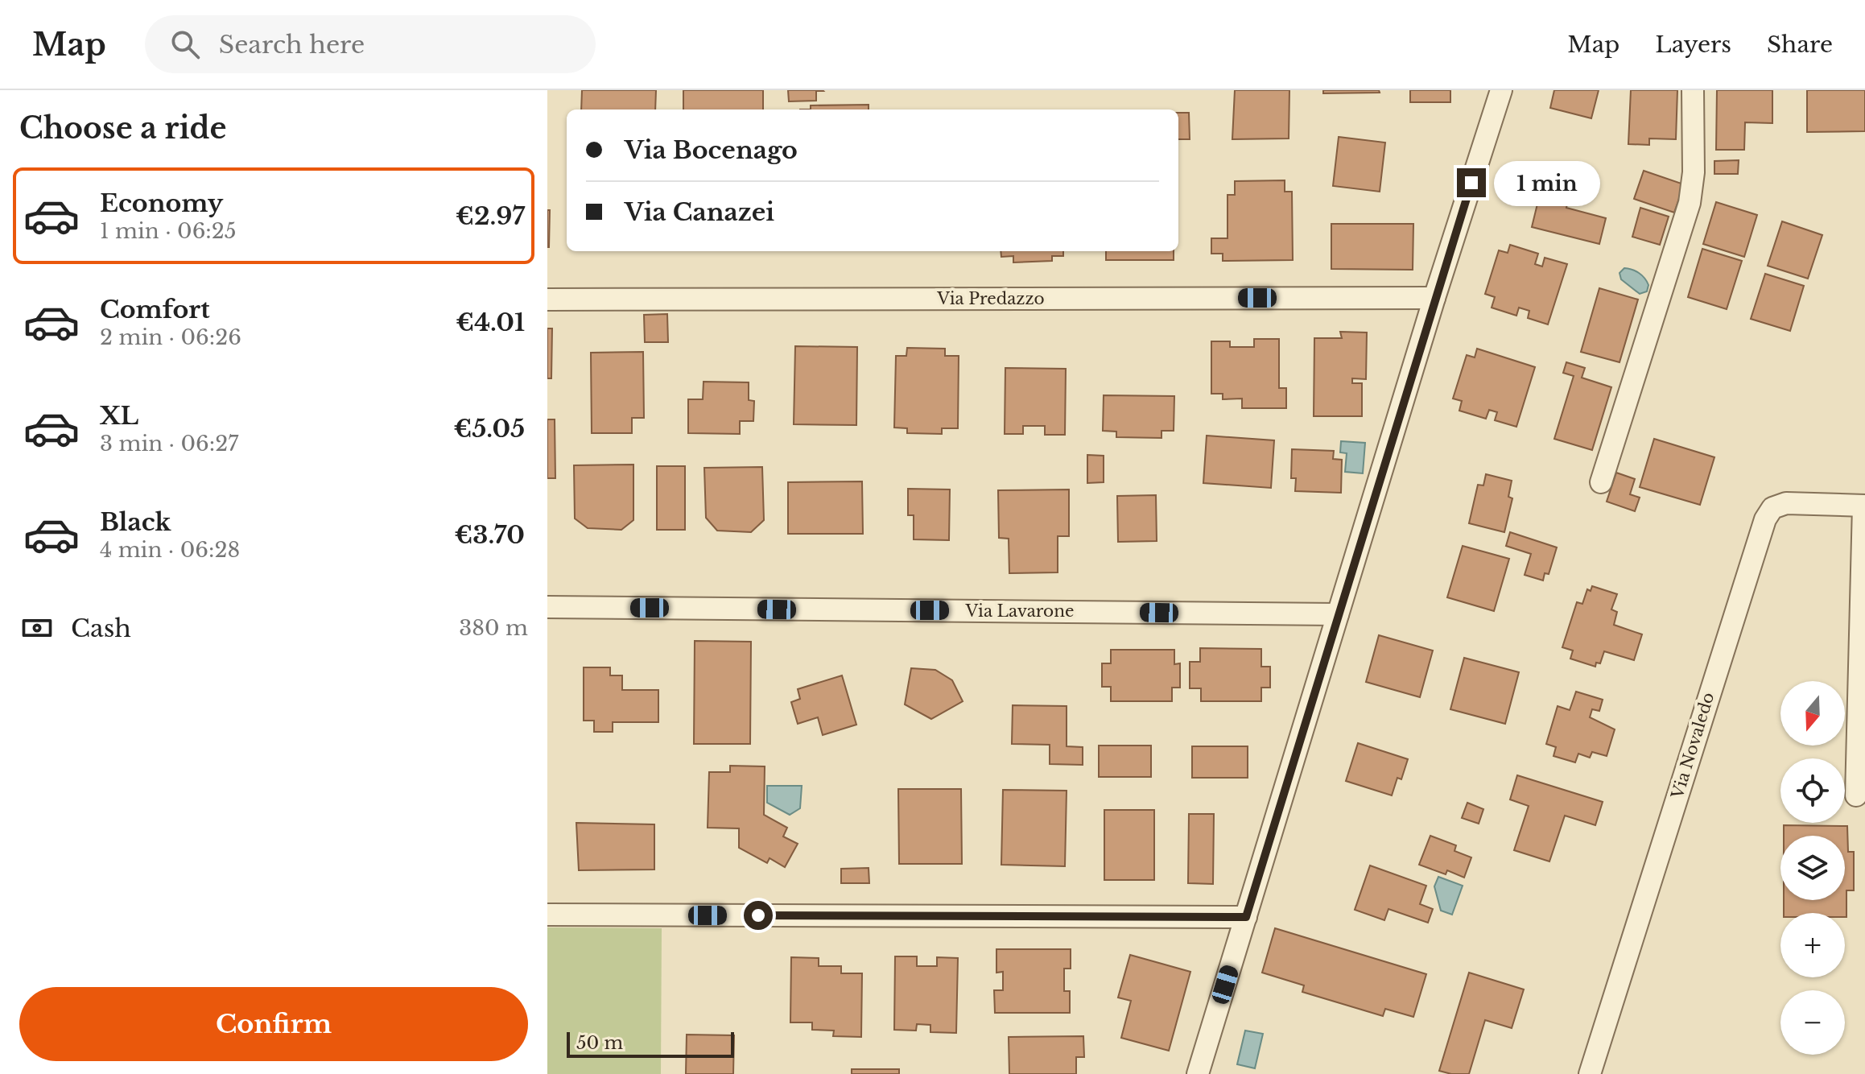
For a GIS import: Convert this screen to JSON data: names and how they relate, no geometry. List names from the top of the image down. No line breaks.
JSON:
{"streets":{"street":["Via Predazzo","Via Lavarone","Via Novaledo"]},"scale_bar":"50 m","north":"bottom","page":{"header":"Map","search":"Search here","nav":["Map","Layers","Share"],"heading":"Choose a ride","banner":["Via Bocenago","Via Canazei"],"bubble":"1 min","list":[{"name":"Economy","note":"1 min · 06:25","value":"€2.97"},{"name":"Comfort","note":"2 min · 06:26","value":"€4.01"},{"name":"XL","note":"3 min · 06:27","value":"€5.05"},{"name":"Black","note":"4 min · 06:28","value":"€3.70"}],"pay":["Cash","380 m"],"map_buttons":["+","−"],"buttons":"Confirm","scale":"50 m"}}
